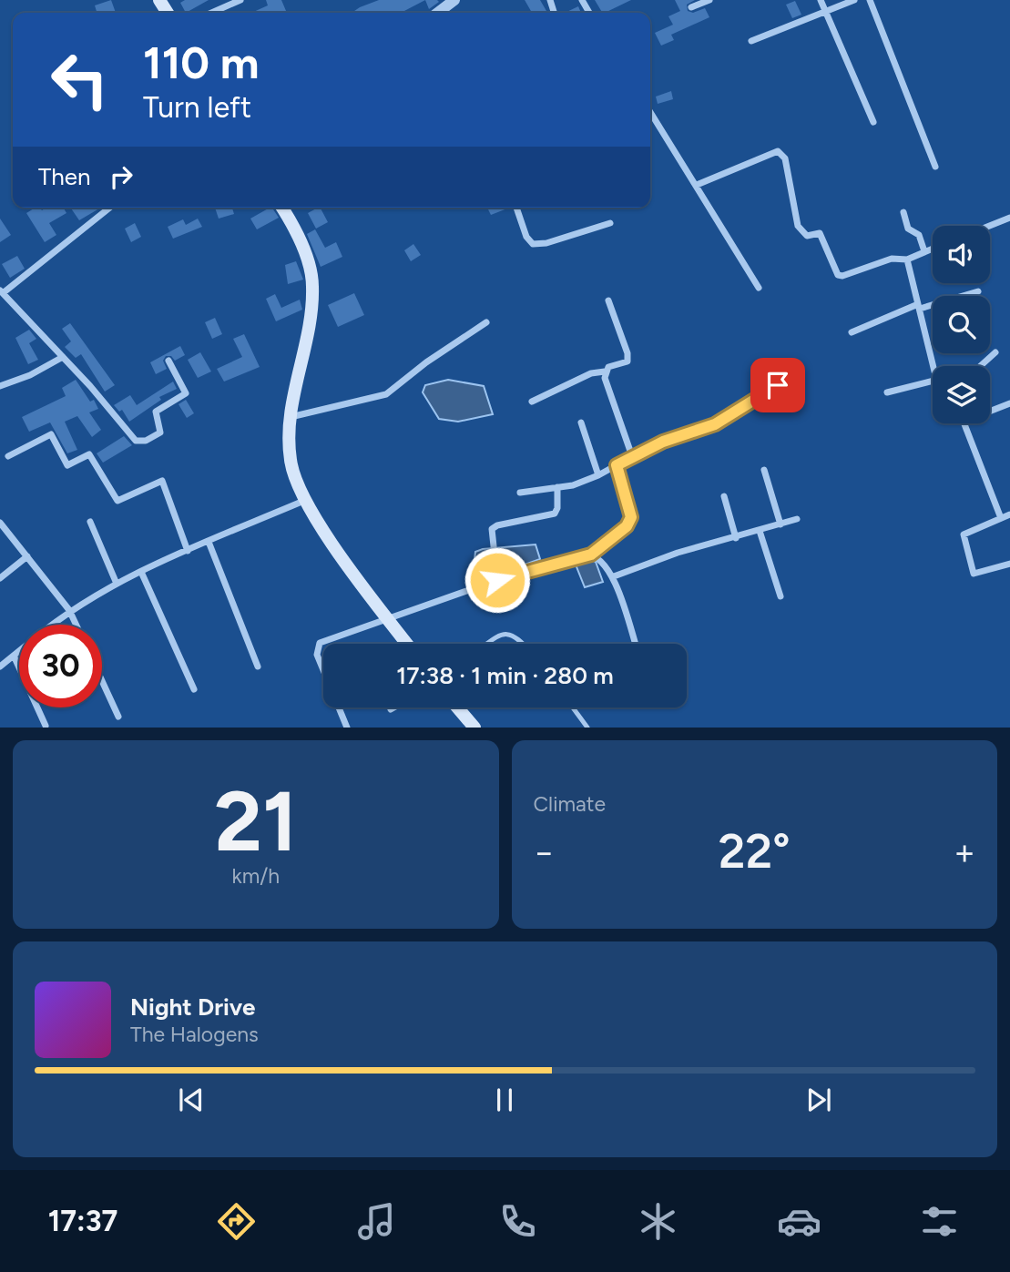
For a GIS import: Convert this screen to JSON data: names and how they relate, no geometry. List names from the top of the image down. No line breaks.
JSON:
{"page":{"turn":["110 m","Turn left"],"then":"Then","limit":"30","trip":"17:38 · 1 min · 280 m","tile":[["21","km/h"],"Climate"],"heat":["−","22°","+"],"song":["Night Drive","The Halogens"],"tabs":"17:37"}}
